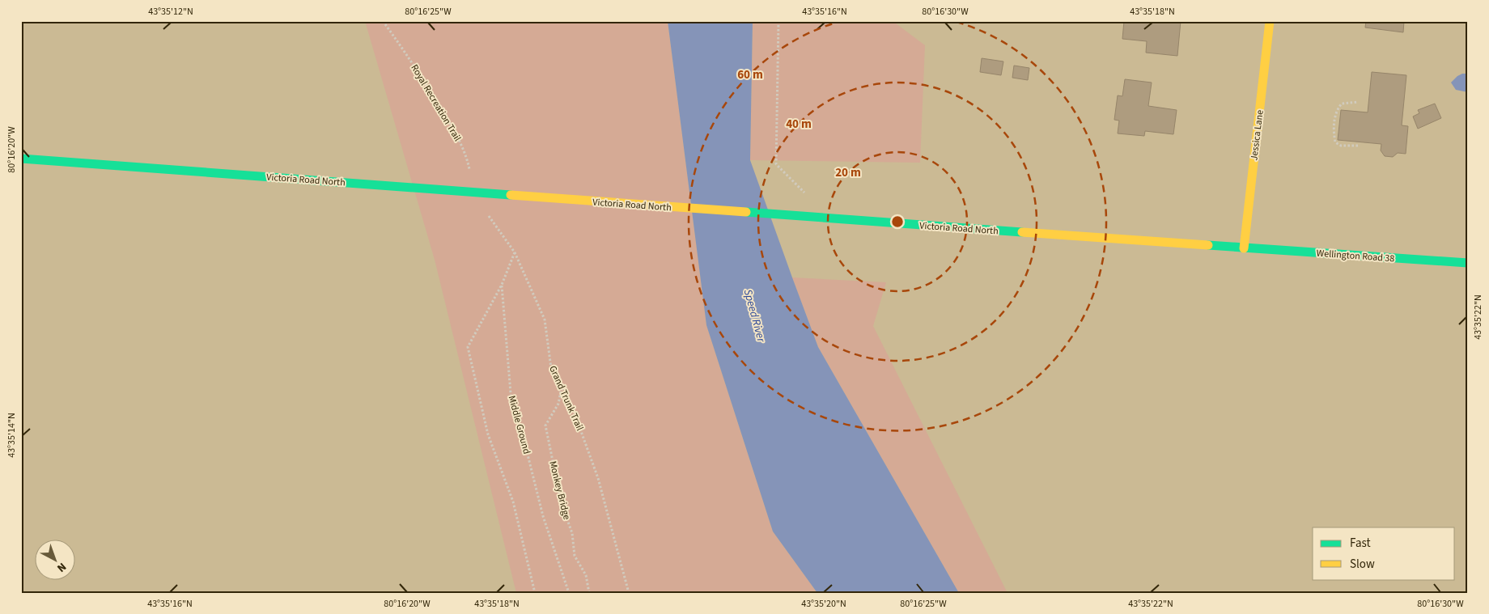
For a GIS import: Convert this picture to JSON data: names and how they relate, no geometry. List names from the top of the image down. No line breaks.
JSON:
{"streets":{"main road":["Jessica Lane","Victoria Road North","Wellington Road 38"],"path":["Royal Recreation Trail","Grand Trunk Trail","Middle Ground","Monkey Bridge"]},"crossings":[["Royal Recreation Trail","Victoria Road North"],["Royal Recreation Trail","Grand Trunk Trail"],["Jessica Lane","Victoria Road North"],["Jessica Lane","Wellington Road 38"],["Victoria Road North","Wellington Road 38"],["Victoria Road North","Grand Trunk Trail"],["Grand Trunk Trail","Middle Ground"],["Grand Trunk Trail","Monkey Bridge"]],"water":["Speed River"],"legend":["Fast","Slow"],"north":"bottom right","coordinates":["43°35'12\"N","80°16'25\"W","43°35'16\"N","80°16'30\"W","43°35'18\"N","80°16'20\"W","43°35'22\"N","43°35'14\"N","43°35'20\"N"],"rings":["60 m","40 m","20 m"]}
